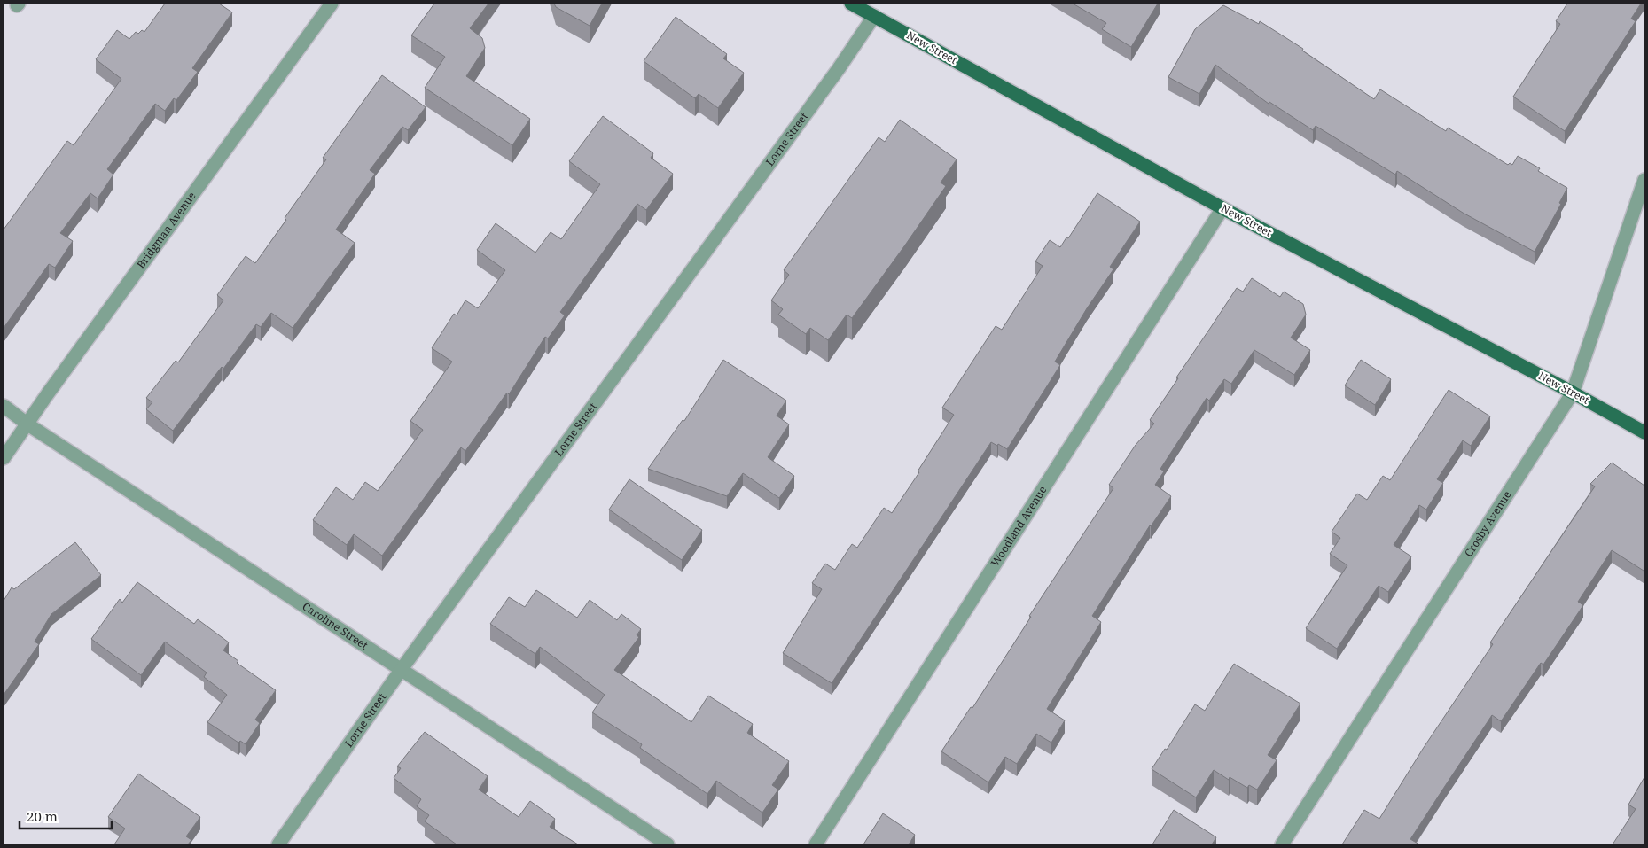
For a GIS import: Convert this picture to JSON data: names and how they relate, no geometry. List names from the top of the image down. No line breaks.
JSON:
{"streets":{"main road":["New Street"],"street":["Lorne Street","Bridgman Avenue","Crosby Avenue","Woodland Avenue","Caroline Street"]},"crossings":[["New Street","Lorne Street"],["New Street","Crosby Avenue"],["New Street","Woodland Avenue"],["Lorne Street","Caroline Street"],["Bridgman Avenue","Caroline Street"]],"scale_bar":"20 m"}
